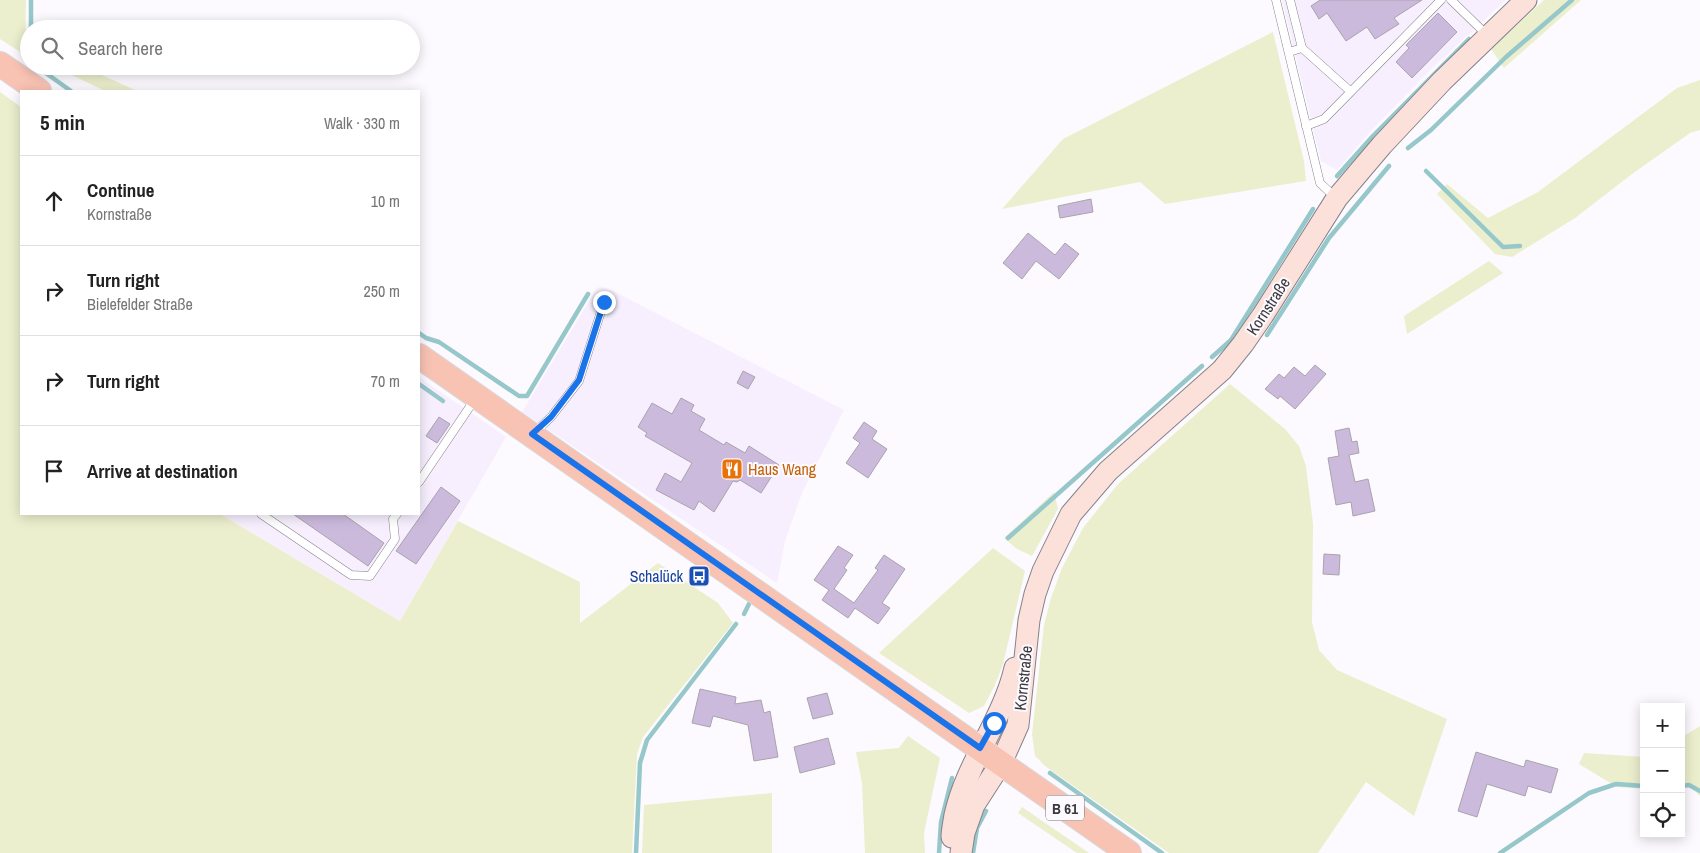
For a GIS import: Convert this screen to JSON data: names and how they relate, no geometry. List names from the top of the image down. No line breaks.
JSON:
{"streets":{"main road":["B 61"],"street":["Kornstraße"]},"crossings":[["Kornstraße","B 61"]],"places":{"restaurant":["Haus Wang"],"bus stop":["Schalück"]},"page":{"search":"Search here","heading":["5 min","Walk · 330 m"],"list":[["Continue","Kornstraße","10 m"],["Turn right","Bielefelder Straße","250 m"],["Turn right","70 m"],"Arrive at destination"],"map_buttons":["+","−"]}}
